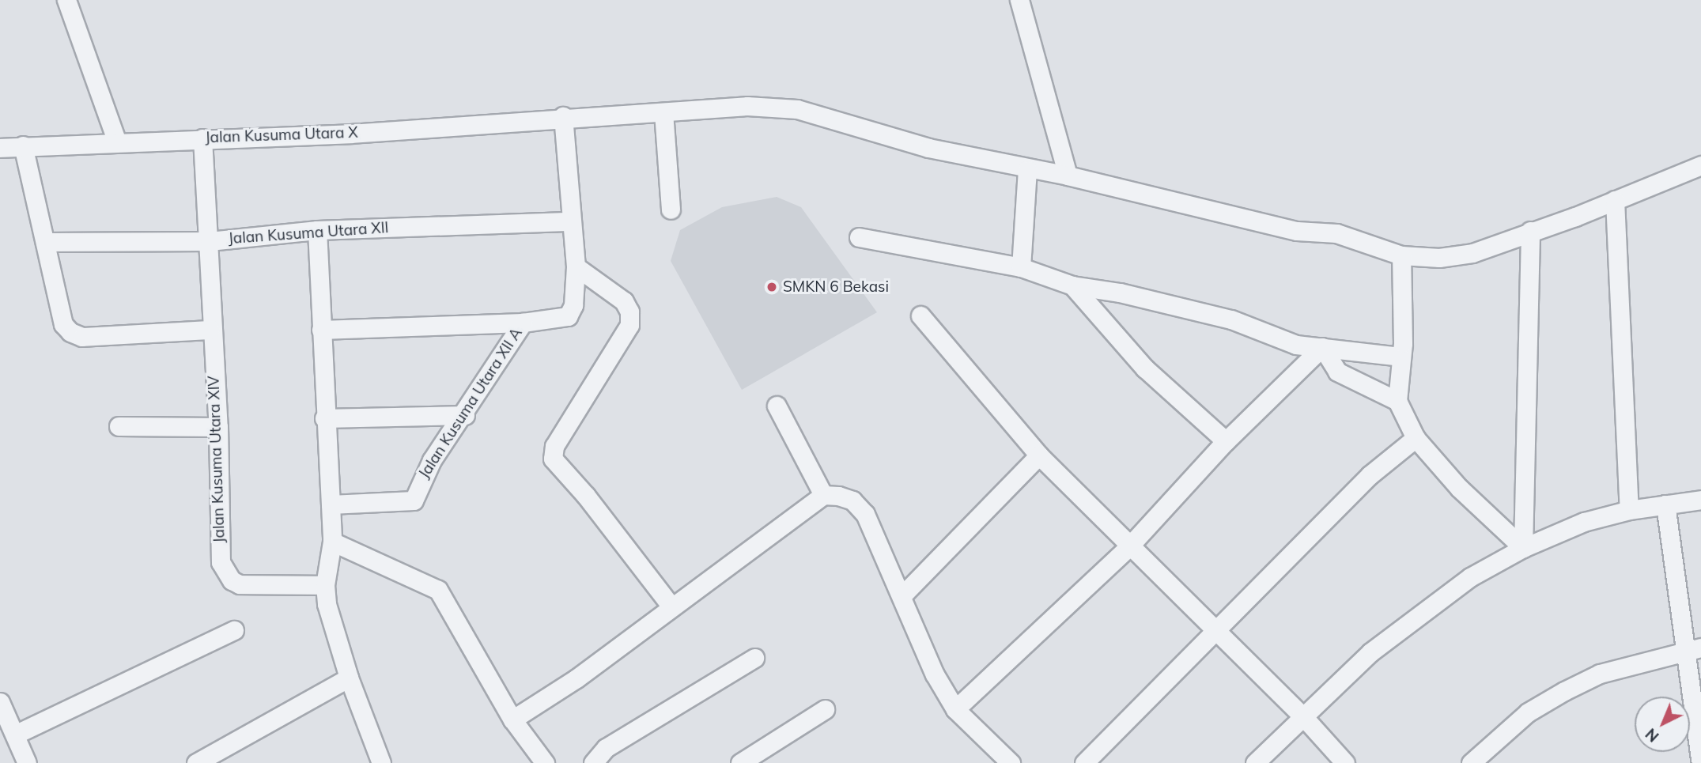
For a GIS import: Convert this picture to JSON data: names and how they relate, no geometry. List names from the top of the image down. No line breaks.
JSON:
{"streets":{"street":["Jalan Kusuma Utara X","Jalan Kusuma Utara XII","Jalan Kusuma Utara XII A","Jalan Kusuma Utara XIV"]},"crossings":[["Jalan Kusuma Utara X","Jalan Kusuma Utara XIV"],["Jalan Kusuma Utara XII","Jalan Kusuma Utara XIV"]],"places":["SMKN 6 Bekasi"],"north":"bottom left"}
